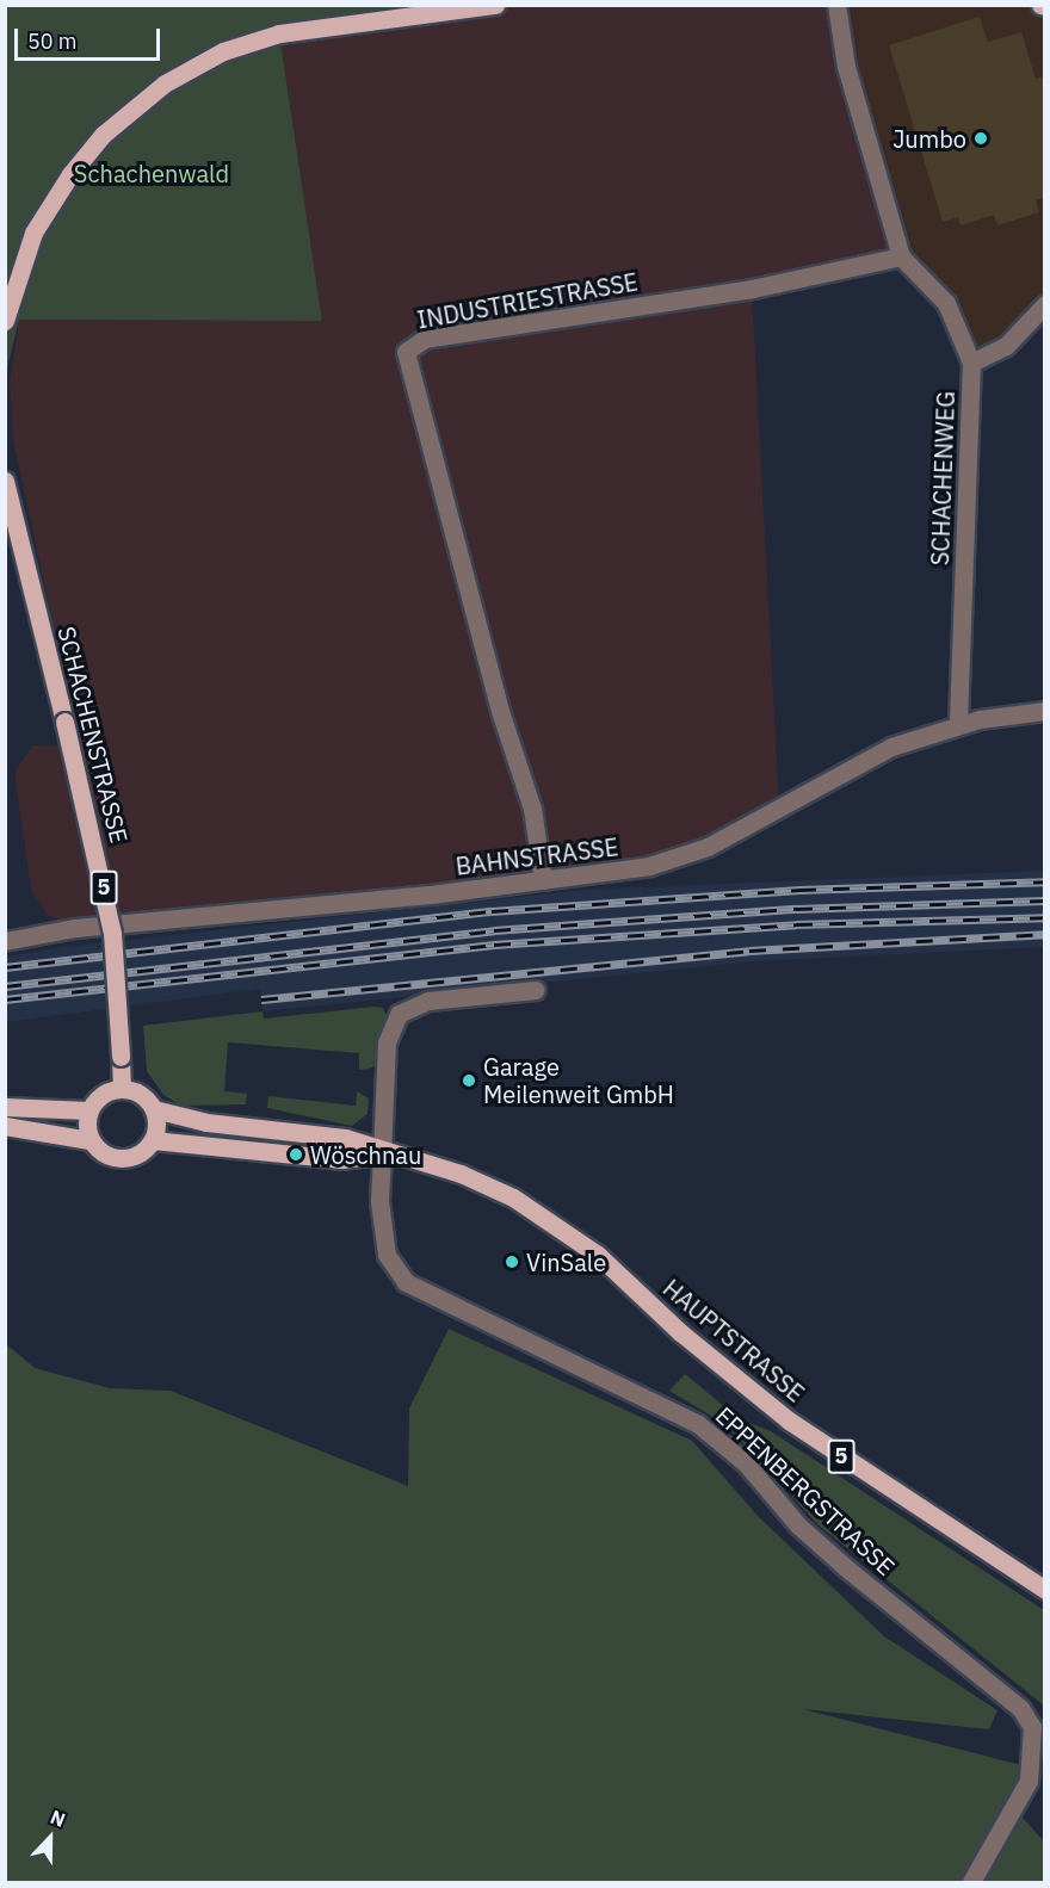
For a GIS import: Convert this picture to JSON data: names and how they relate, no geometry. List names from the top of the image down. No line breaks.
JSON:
{"streets":{"main road":["SCHACHENSTRASSE","5","HAUPTSTRASSE"],"street":["INDUSTRIESTRASSE","SCHACHENWEG","BAHNSTRASSE","EPPENBERGSTRASSE"]},"crossings":[["INDUSTRIESTRASSE","SCHACHENWEG"],["INDUSTRIESTRASSE","BAHNSTRASSE"],["SCHACHENWEG","BAHNSTRASSE"],["SCHACHENSTRASSE","HAUPTSTRASSE"],["HAUPTSTRASSE","EPPENBERGSTRASSE"]],"parks":["Schachenwald"],"places":["Jumbo","Garage Meilenweit GmbH","Wöschnau","VinSale"],"scale_bar":"50 m","north":"top"}
